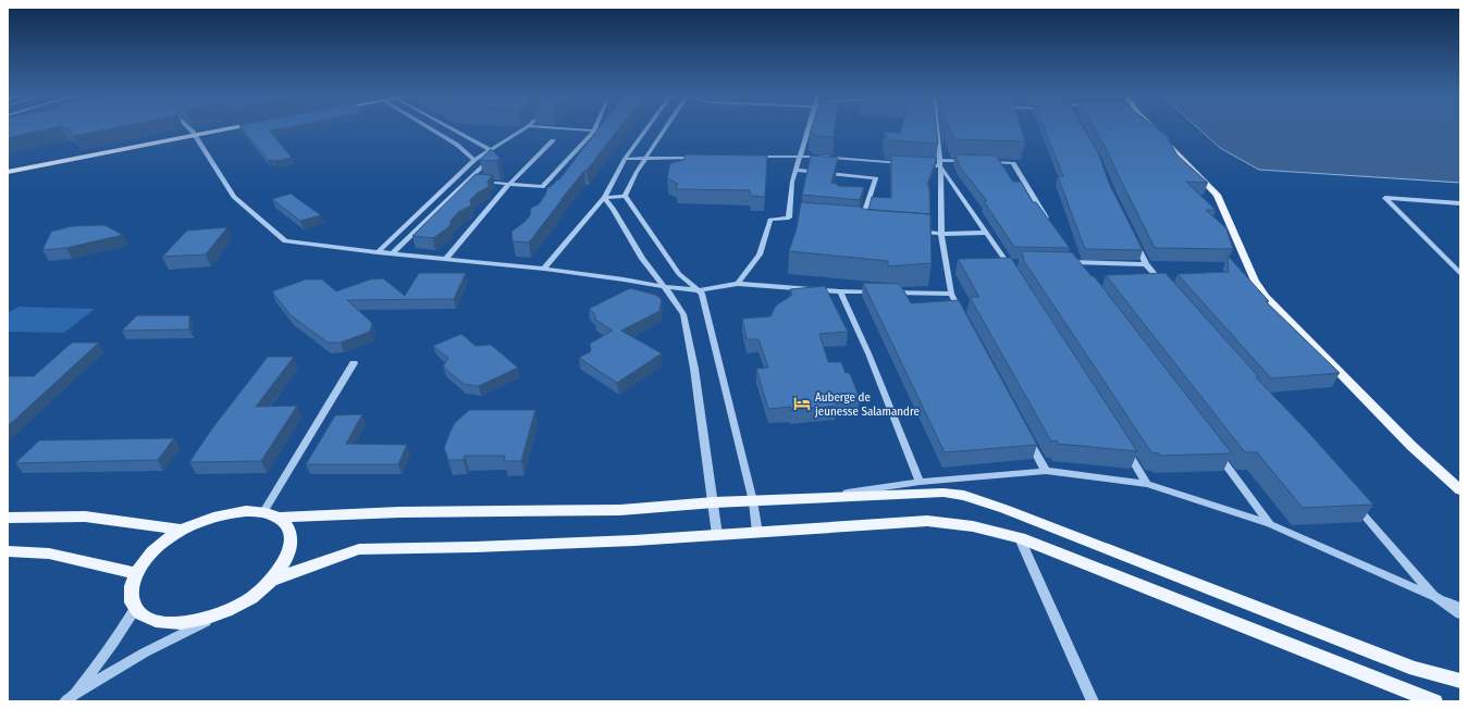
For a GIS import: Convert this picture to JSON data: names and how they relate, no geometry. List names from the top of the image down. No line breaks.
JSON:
{"places":{"hotel":["Auberge de jeunesse Salamandre"]}}
